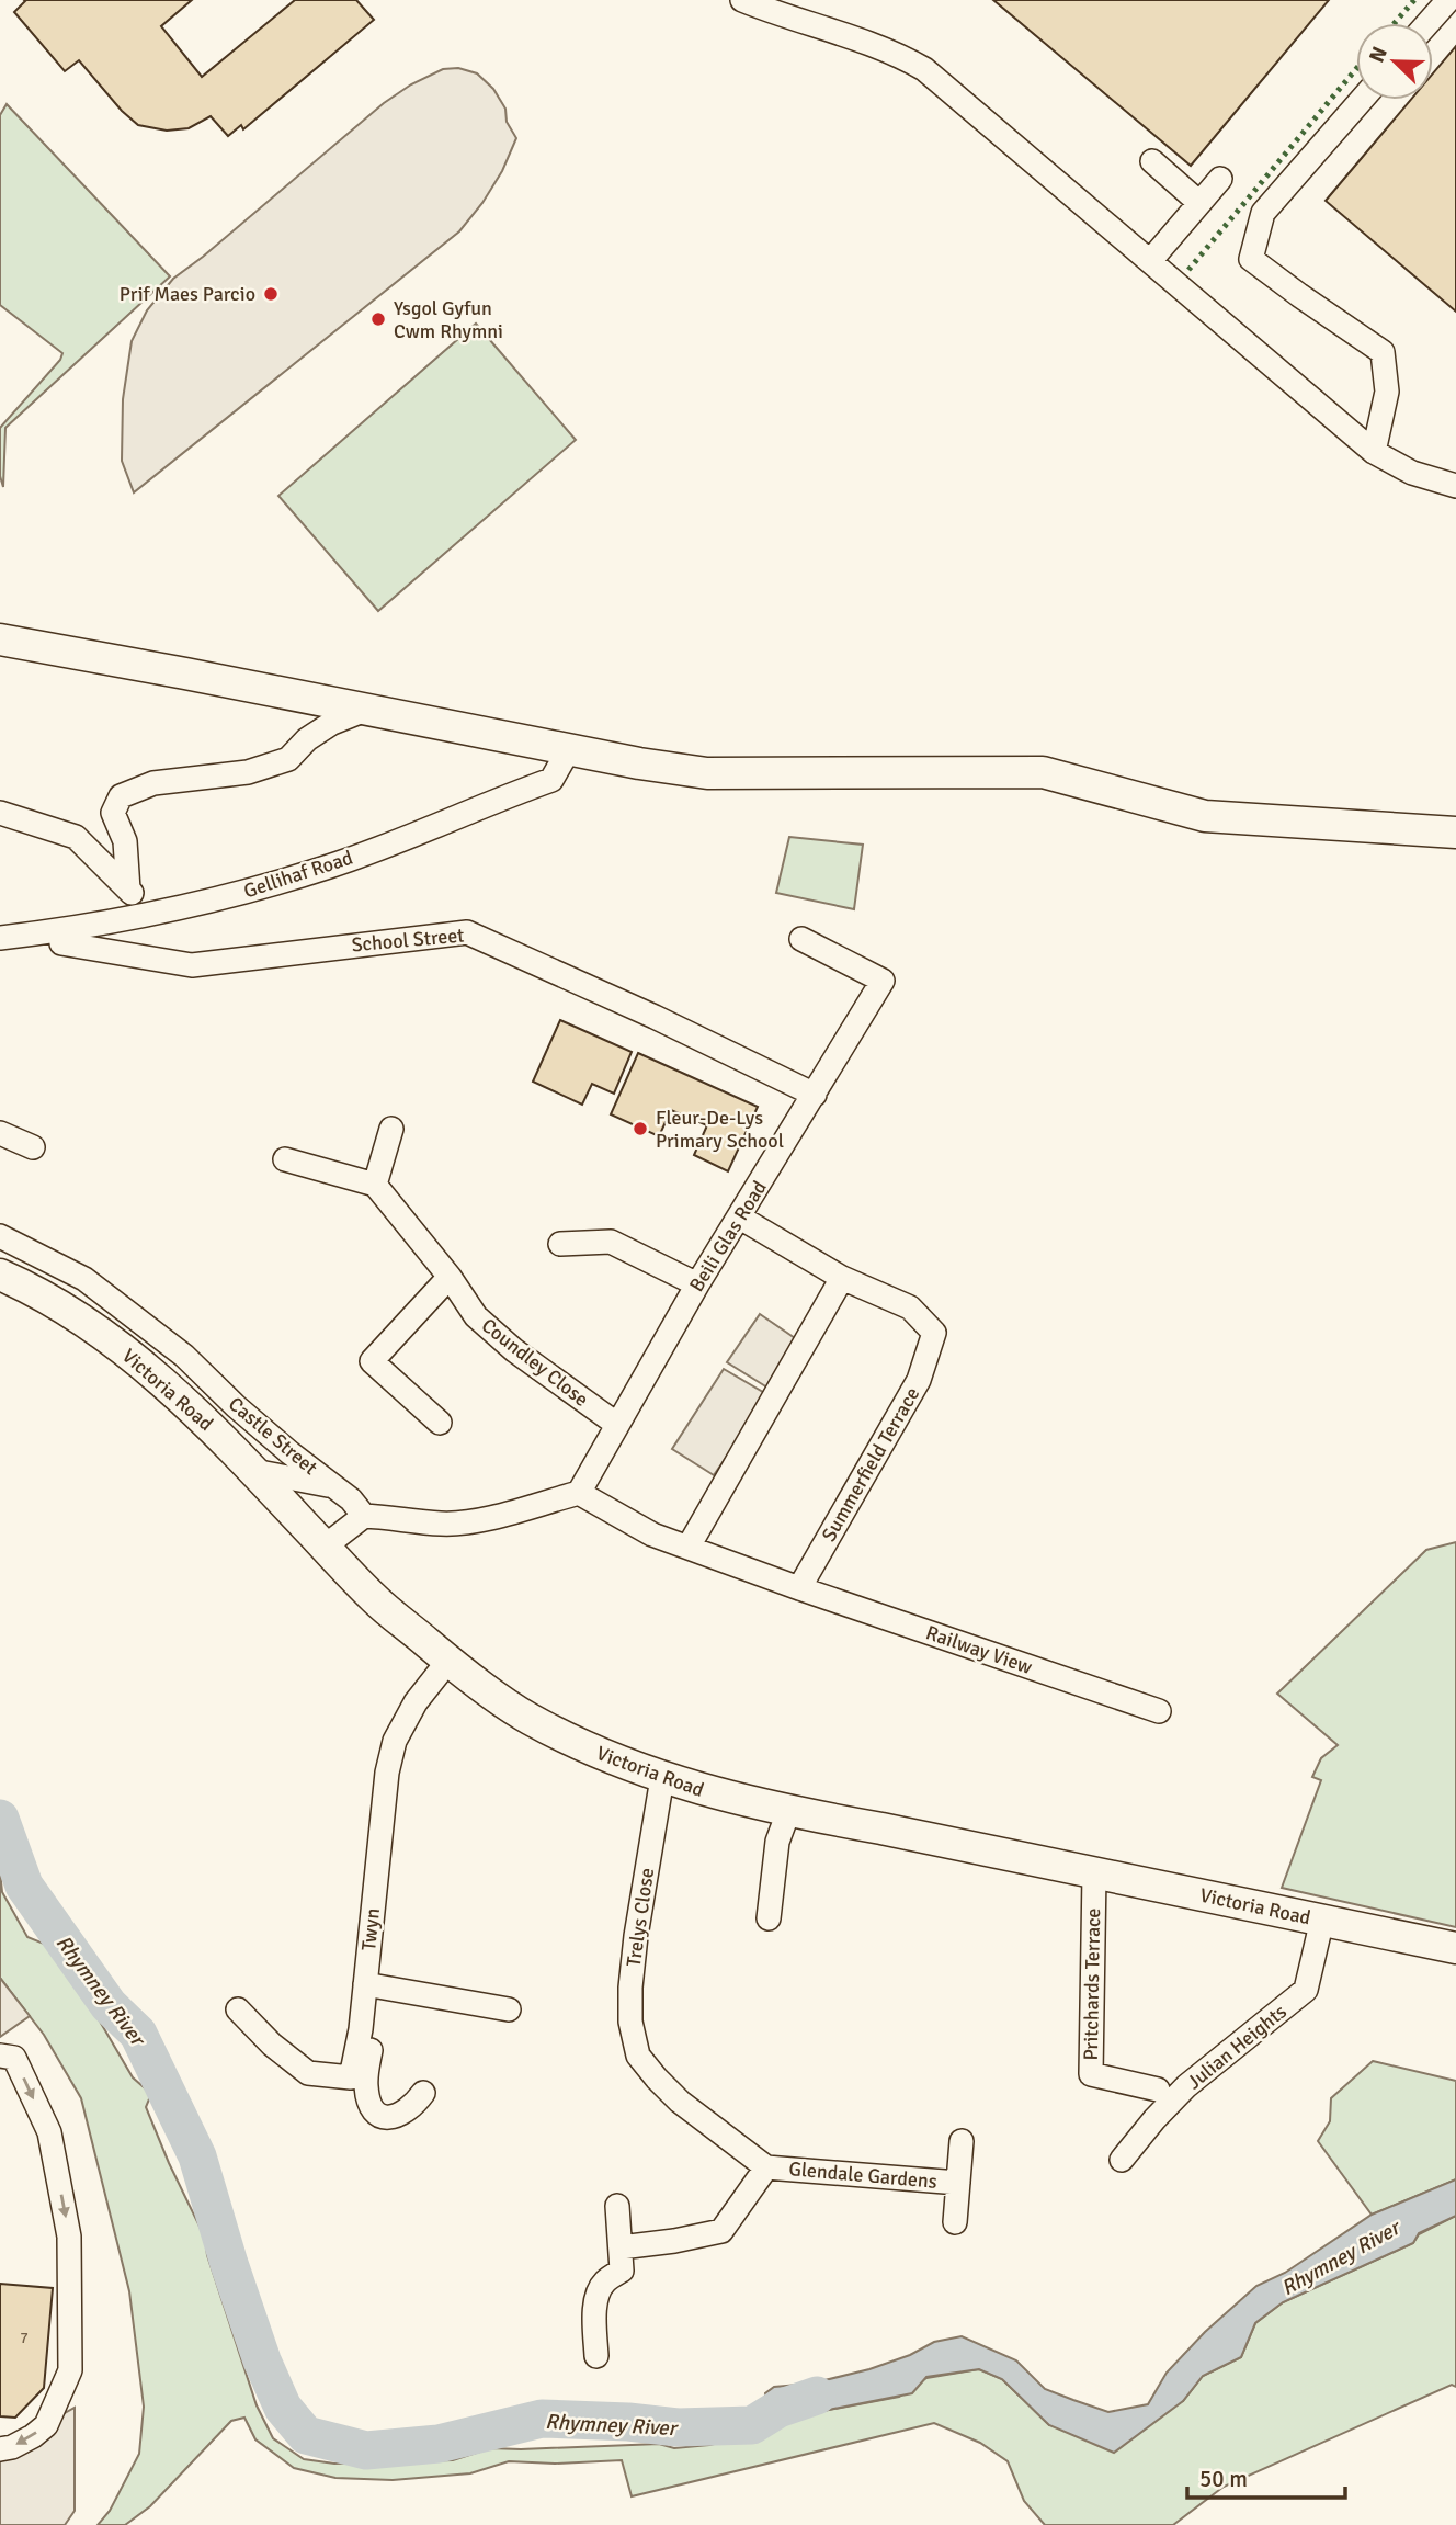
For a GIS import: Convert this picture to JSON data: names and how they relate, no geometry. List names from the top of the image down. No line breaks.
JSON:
{"streets":{"main road":["Victoria Road"],"street":["Gellihaf Road","School Street","Beili Glas Road","Coundley Close","Castle Street","Summerfield Terrace","Railway View","Trelys Close","Twyn","Pritchards Terrace","Julian Heights","Glendale Gardens"]},"crossings":[["School Street","Beili Glas Road"],["Beili Glas Road","Coundley Close"],["Beili Glas Road","Summerfield Terrace"],["Beili Glas Road","Railway View"],["Victoria Road","Trelys Close"],["Victoria Road","Twyn"],["Victoria Road","Pritchards Terrace"],["Victoria Road","Julian Heights"],["Summerfield Terrace","Railway View"],["Trelys Close","Glendale Gardens"]],"water":["Rhymney River"],"places":["Prif Maes Parcio","Ysgol Gyfun Cwm Rhymni","Fleur-De-Lys Primary School"],"house_numbers":["7"],"scale_bar":"50 m","north":"top left"}
